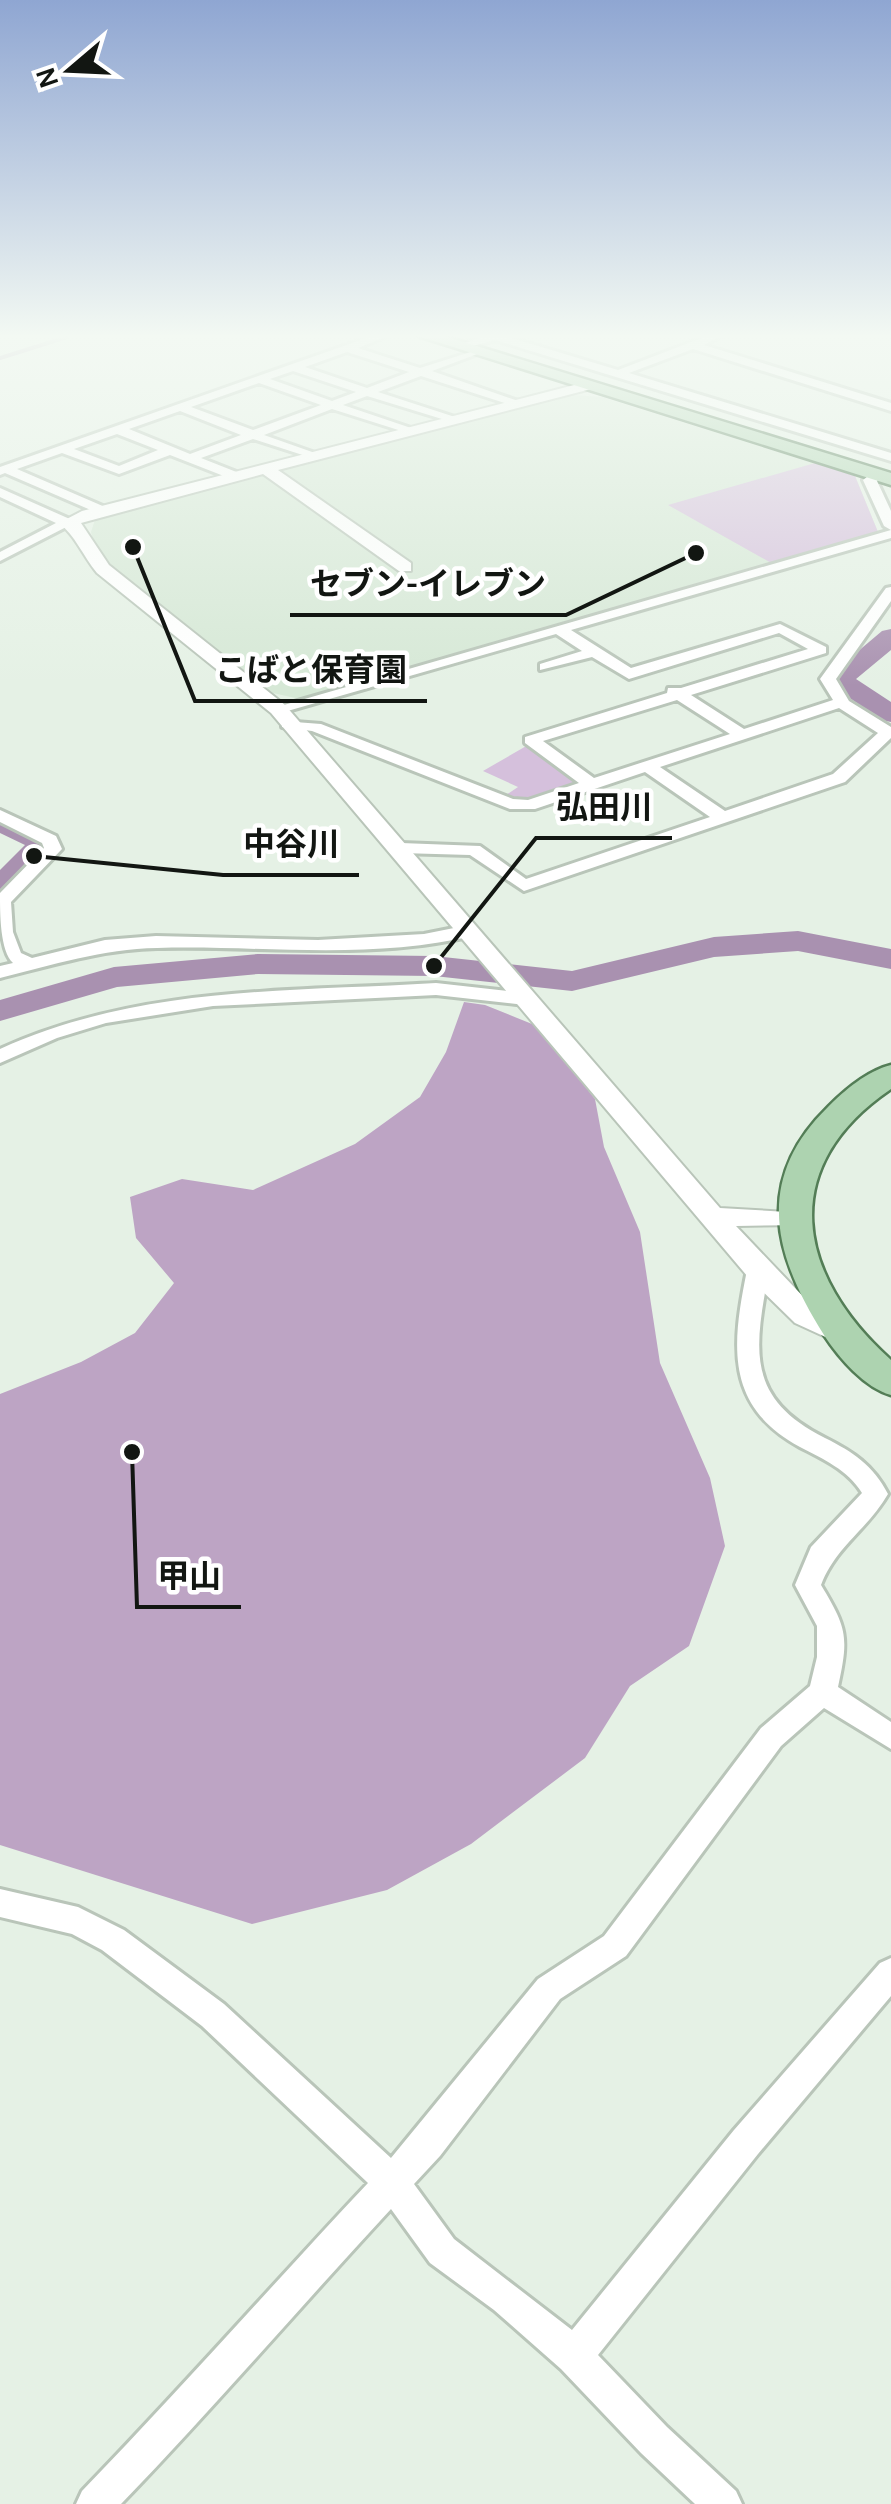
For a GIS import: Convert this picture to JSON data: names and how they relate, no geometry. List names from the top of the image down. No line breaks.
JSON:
{"places":["こばと保育園","セブン-イレブン","中谷川","弘田川","甲山"],"north":"left"}
